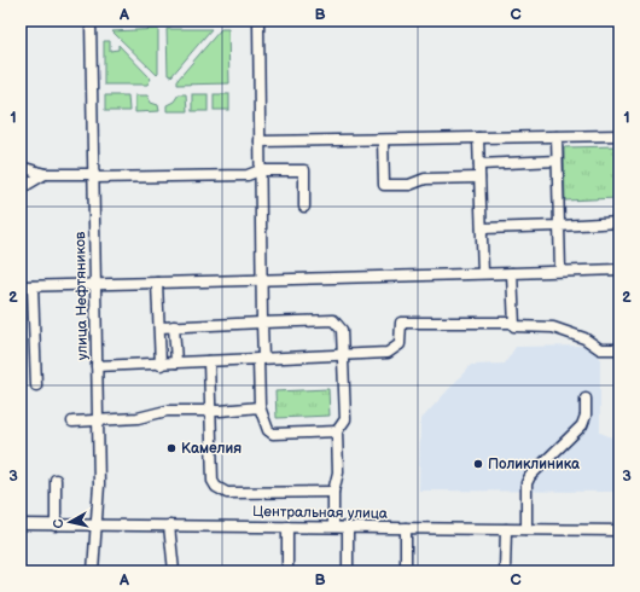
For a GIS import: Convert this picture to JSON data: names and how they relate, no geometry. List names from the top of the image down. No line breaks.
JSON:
{"streets":{"street":["улица Нефтяников","Центральная улица"]},"crossings":[["улица Нефтяников","Центральная улица"]],"places":["Камелия","Поликлиника"],"north":"left","grid":{"columns":["A","B","C"],"rows":["1","2","3"]}}
